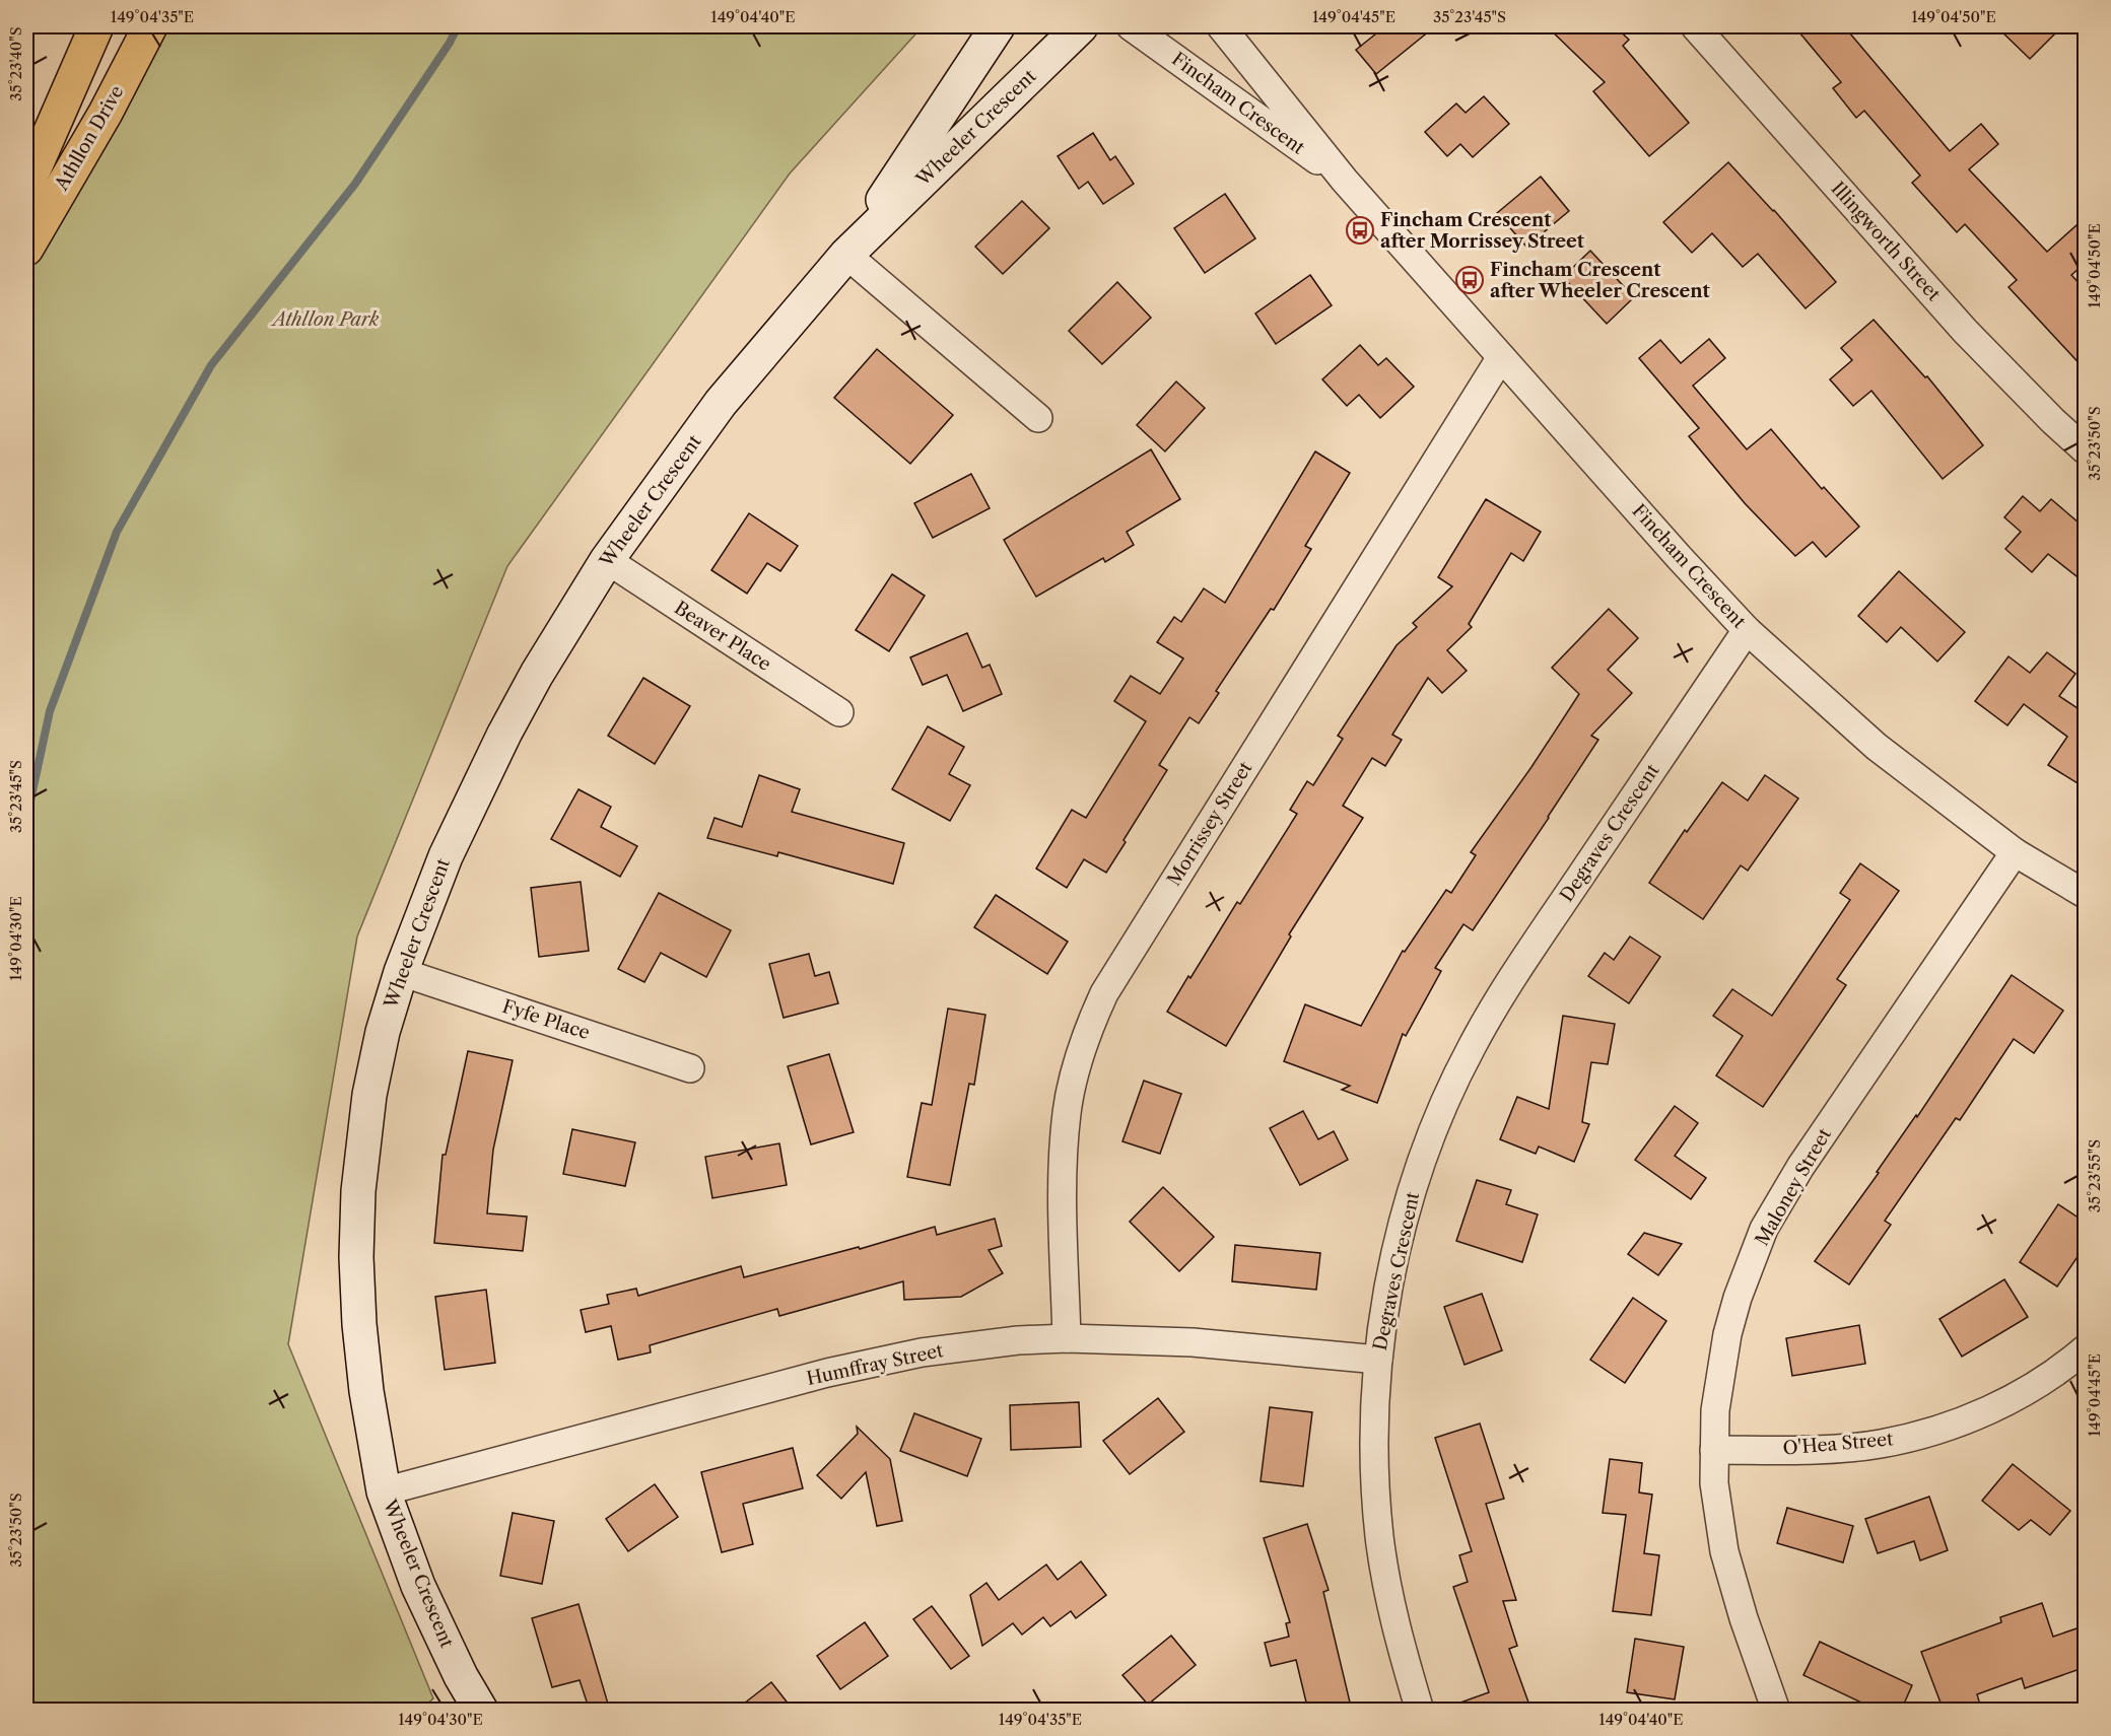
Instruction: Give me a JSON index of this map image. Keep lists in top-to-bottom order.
{
  "streets": {
    "main road": ["Athllon Drive"],
    "street": [
      "Fincham Crescent",
      "Wheeler Crescent",
      "Illingworth Street",
      "Beaver Place",
      "Morrissey Street",
      "Degraves Crescent",
      "Fyfe Place",
      "Maloney Street",
      "Humffray Street",
      "O'Hea Street"
    ]
  },
  "crossings": [
    ["Fincham Crescent", "Morrissey Street"],
    ["Fincham Crescent", "Degraves Crescent"],
    ["Fincham Crescent", "Maloney Street"],
    ["Wheeler Crescent", "Beaver Place"],
    ["Wheeler Crescent", "Fyfe Place"],
    ["Wheeler Crescent", "Humffray Street"],
    ["Morrissey Street", "Humffray Street"],
    ["Degraves Crescent", "Humffray Street"],
    ["Maloney Street", "O'Hea Street"]
  ],
  "parks": ["Athllon Park"],
  "places": {
    "bus stop": ["Fincham Crescent after Morrissey Street", "Fincham Crescent after Wheeler Crescent"]
  },
  "coordinates": [
    "149°04'35\"E",
    "149°04'40\"E",
    "149°04'45\"E",
    "35°23'45\"S",
    "149°04'50\"E",
    "35°23'40\"S",
    "35°23'50\"S",
    "149°04'30\"E",
    "35°23'55\"S"
  ]
}
